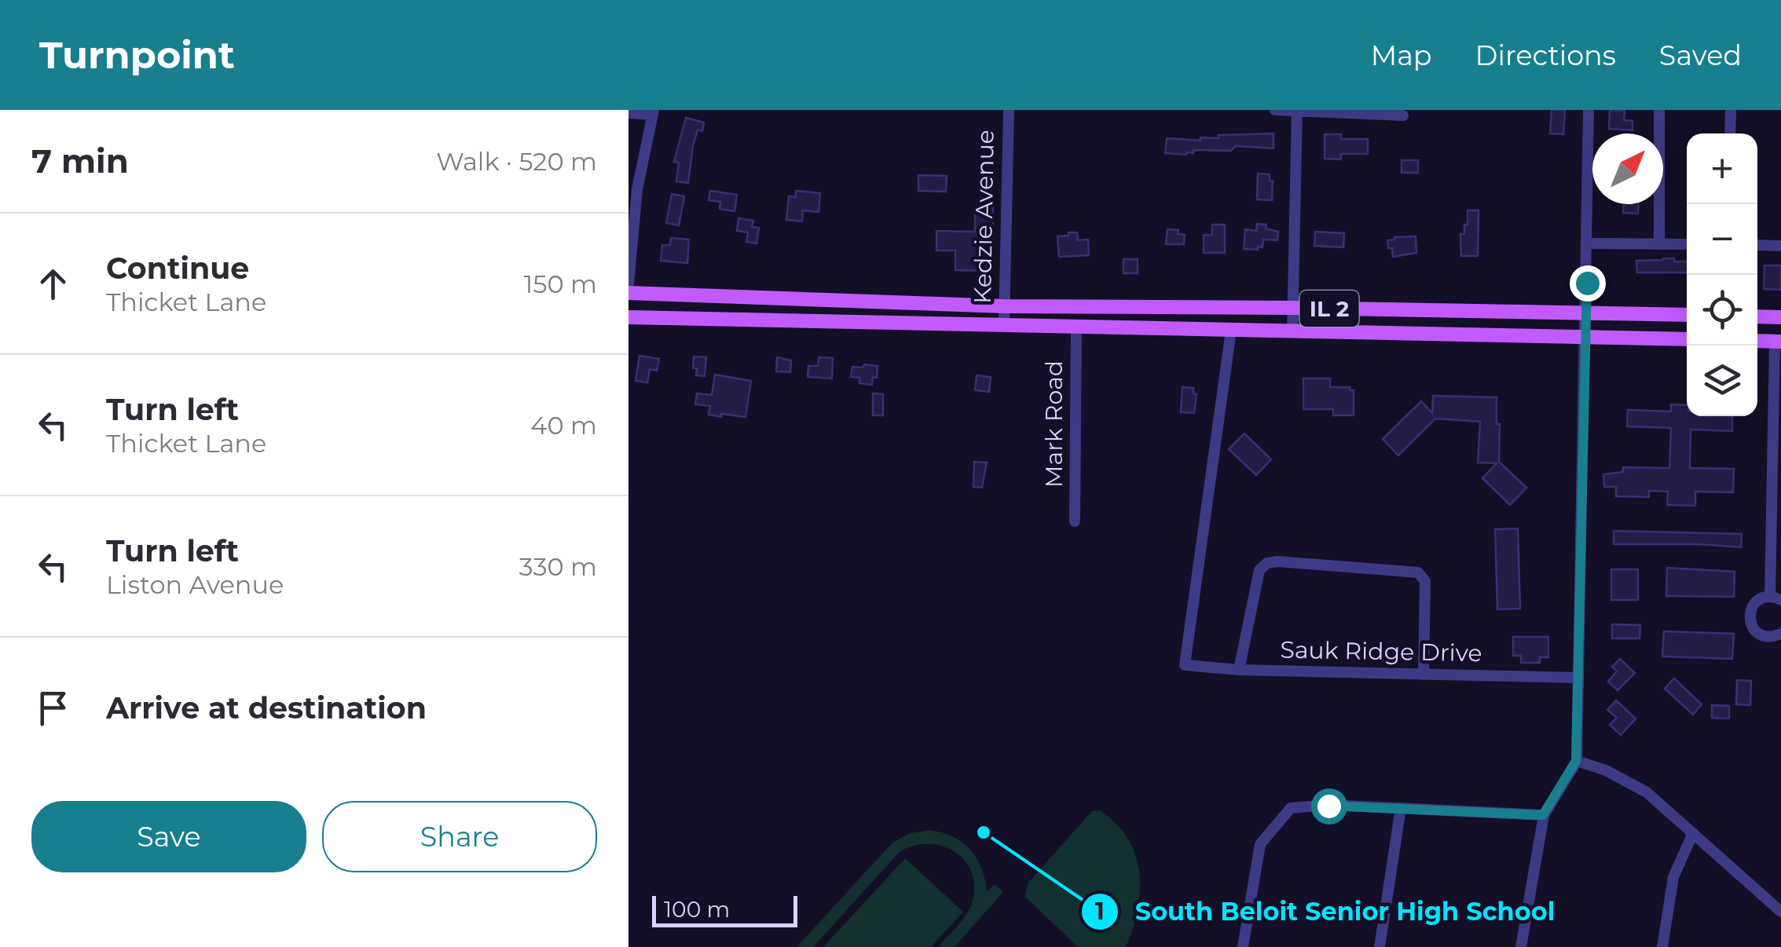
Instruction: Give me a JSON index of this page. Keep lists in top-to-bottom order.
{
  "streets": {
    "main road": ["IL 2"],
    "street": ["Kedzie Avenue", "Mark Road", "Sauk Ridge Drive"]
  },
  "crossings": [
    ["Kedzie Avenue", "IL 2"],
    ["IL 2", "Mark Road"],
    ["IL 2", "Sauk Ridge Drive"]
  ],
  "places": ["South Beloit Senior High School"],
  "scale_bar": "100 m",
  "north": "top right",
  "page": {
    "header": "Turnpoint",
    "nav": ["Map", "Directions", "Saved"],
    "heading": ["7 min", "Walk · 520 m"],
    "map_buttons": ["+", "−"],
    "list": [
      ["Continue", "Thicket Lane", "150 m"],
      ["Turn left", "Thicket Lane", "40 m"],
      ["Turn left", "Liston Avenue", "330 m"],
      "Arrive at destination"
    ],
    "buttons": ["Save", "Share"],
    "scale": "100 m"
  }
}
